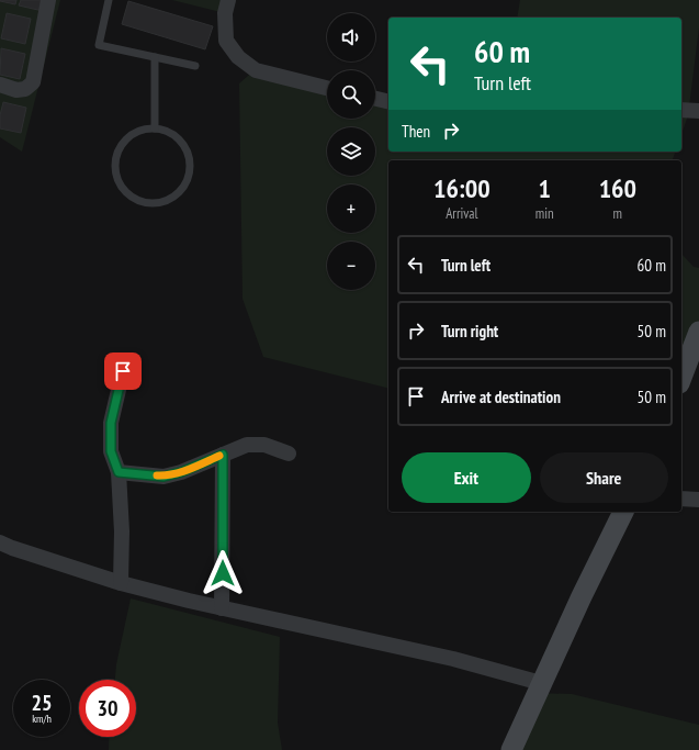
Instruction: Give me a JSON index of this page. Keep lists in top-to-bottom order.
{
  "page": {
    "map_buttons": ["+", "−"],
    "turn": ["60 m", "Turn left"],
    "then": "Then",
    "eta": [
      "16:00",
      "Arrival",
      "1",
      "min",
      "160",
      "m"
    ],
    "list": [
      {
        "name": "Turn left",
        "value": "60 m"
      },
      {
        "name": "Turn right",
        "value": "50 m"
      },
      {
        "name": "Arrive at destination",
        "value": "50 m"
      }
    ],
    "buttons": ["Exit", "Share"],
    "speed": "25 km/h",
    "limit": "30"
  }
}
